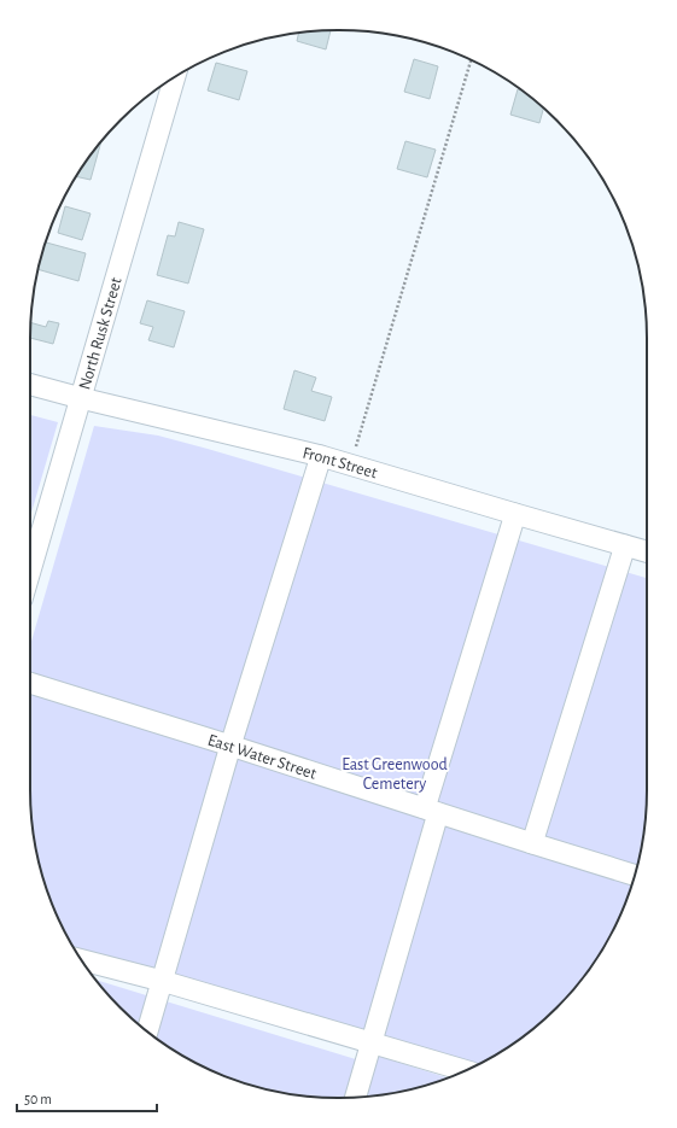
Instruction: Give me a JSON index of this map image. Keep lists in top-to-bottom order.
{
  "streets": {
    "street": ["North Rusk Street", "Front Street", "East Water Street"]
  },
  "crossings": [
    ["North Rusk Street", "Front Street"]
  ],
  "parks": ["East Greenwood Cemetery"],
  "scale_bar": "50 m"
}
